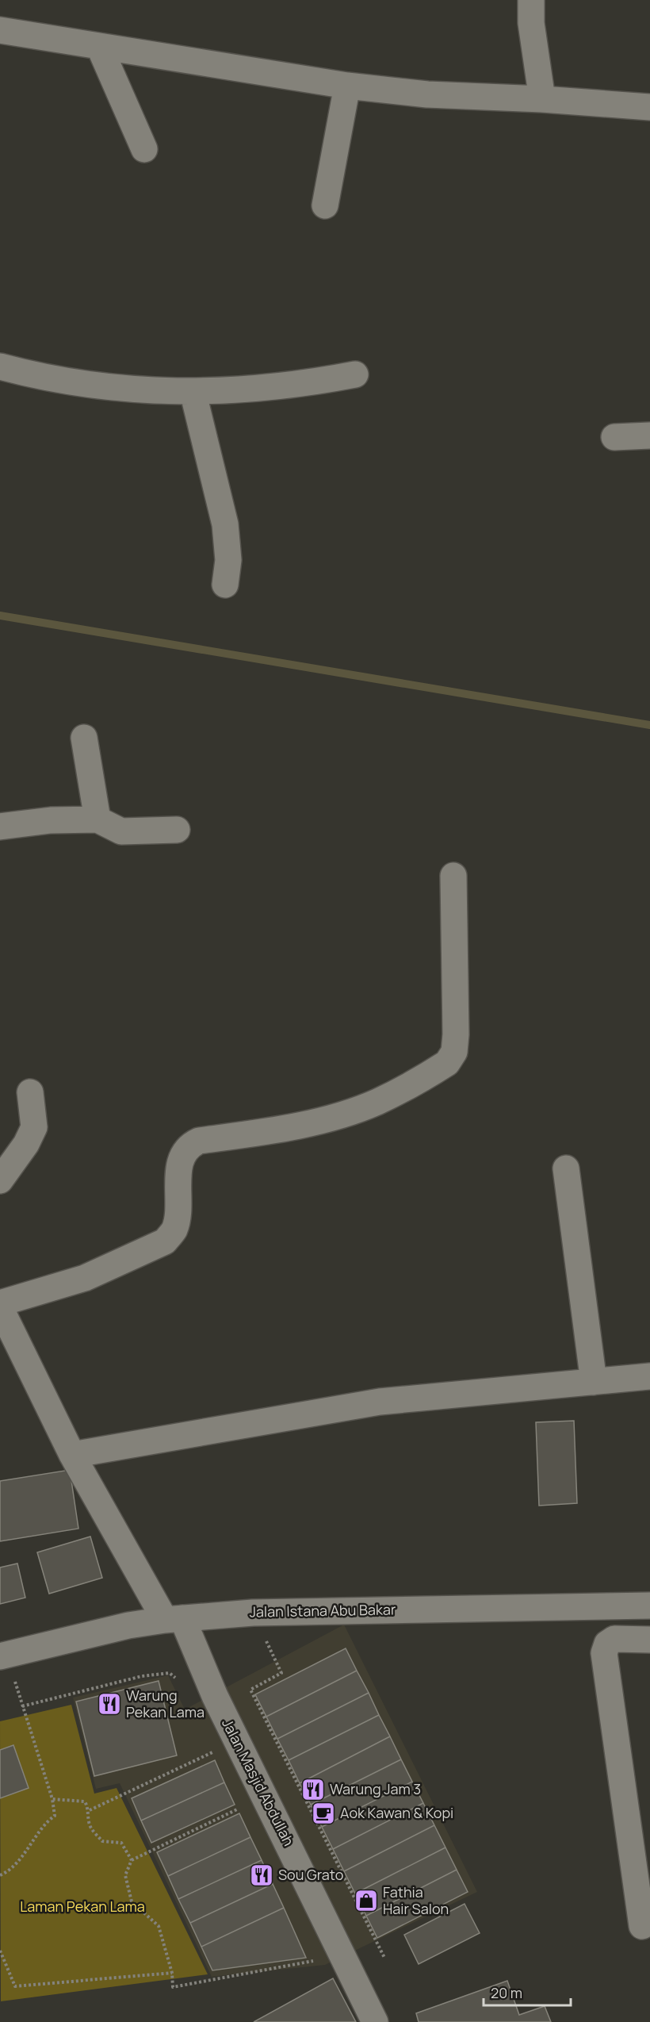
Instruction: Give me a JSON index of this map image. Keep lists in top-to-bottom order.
{
  "streets": {
    "street": ["Jalan Istana Abu Bakar", "Jalan Masjid Abdullah"]
  },
  "crossings": [
    ["Jalan Istana Abu Bakar", "Jalan Masjid Abdullah"]
  ],
  "parks": ["Laman Pekan Lama"],
  "places": {
    "restaurant": ["Warung Pekan Lama", "Warung Jam 3", "Sou Grato"],
    "cafe": ["Aok Kawan & Kopi"],
    "shop": ["Fathia Hair Salon"]
  },
  "scale_bar": "20 m"
}
